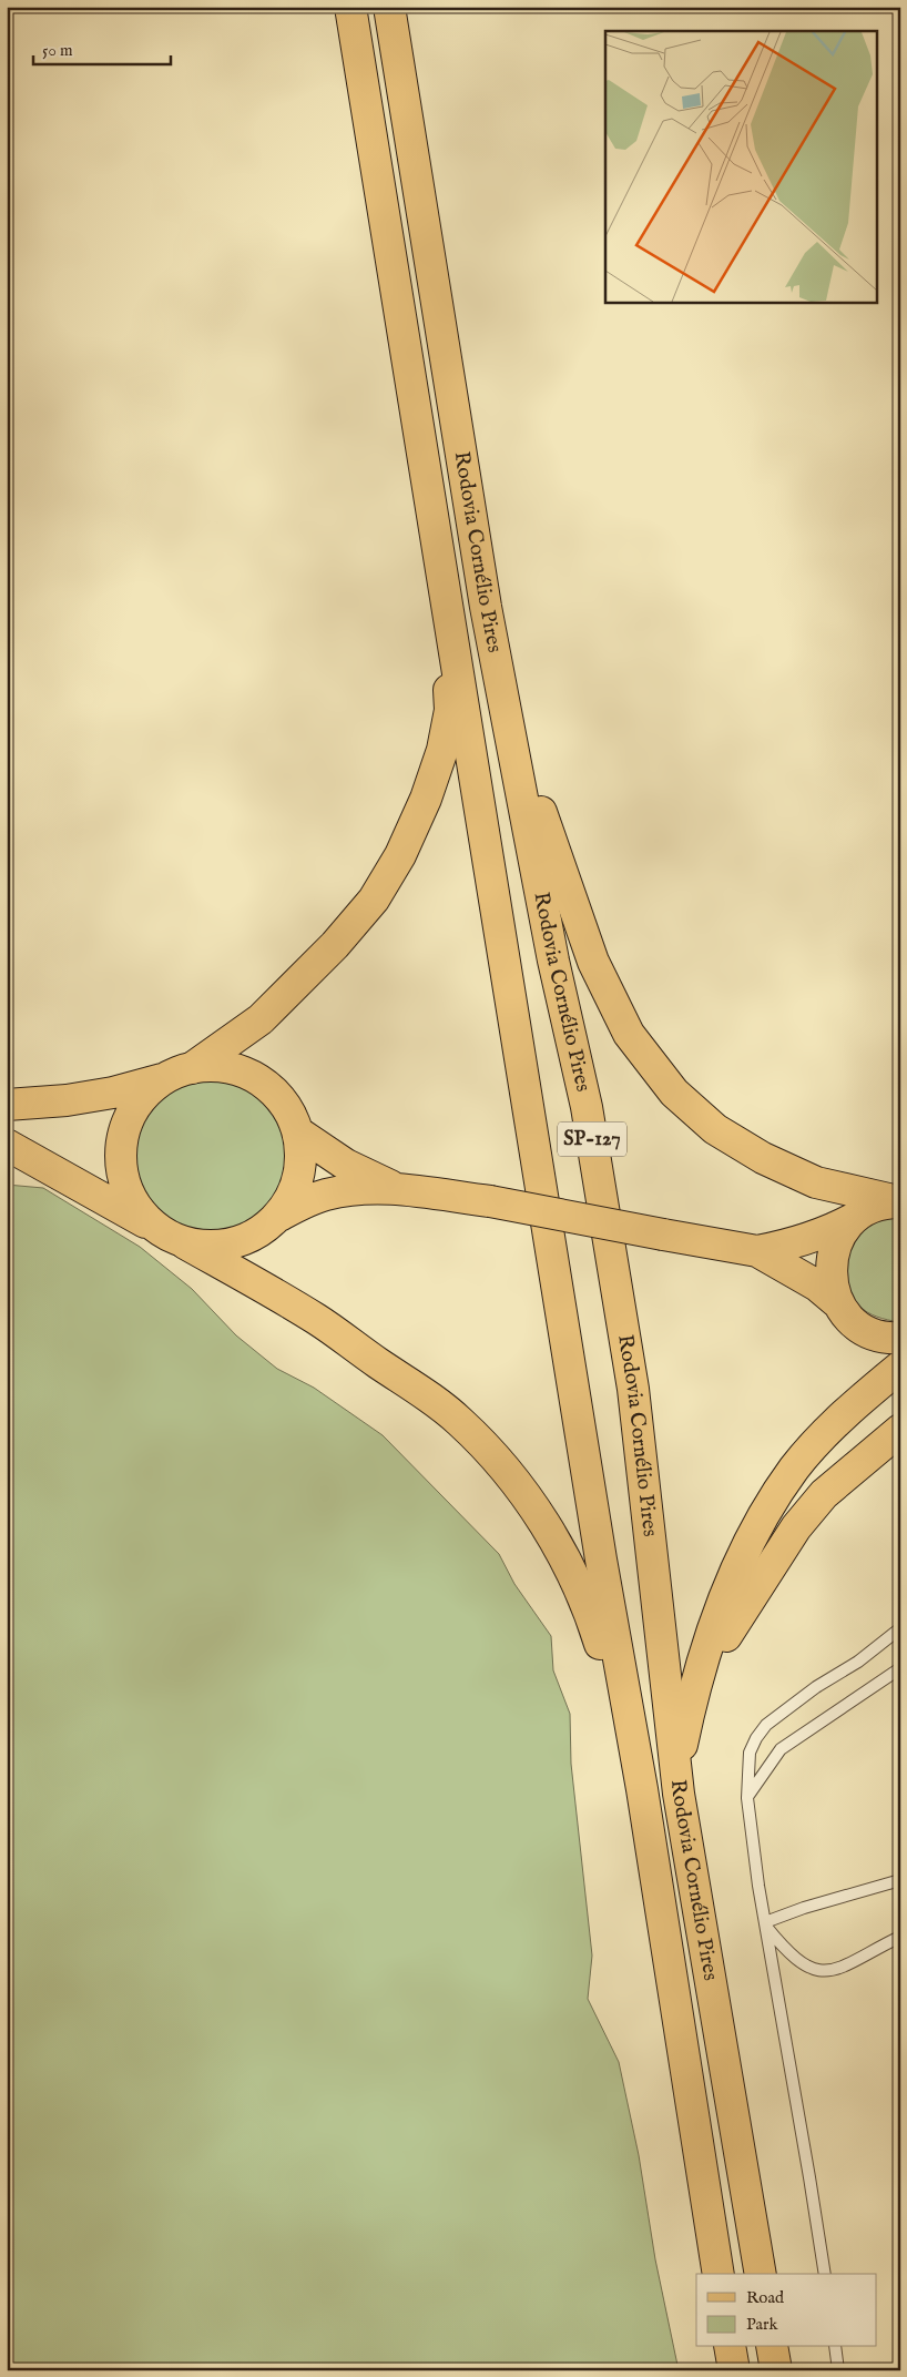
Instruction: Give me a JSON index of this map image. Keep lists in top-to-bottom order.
{
  "streets": {
    "main road": ["Rodovia Cornélio Pires", "SP-127"]
  },
  "legend": ["Road", "Park"],
  "scale_bar": "50 m"
}
